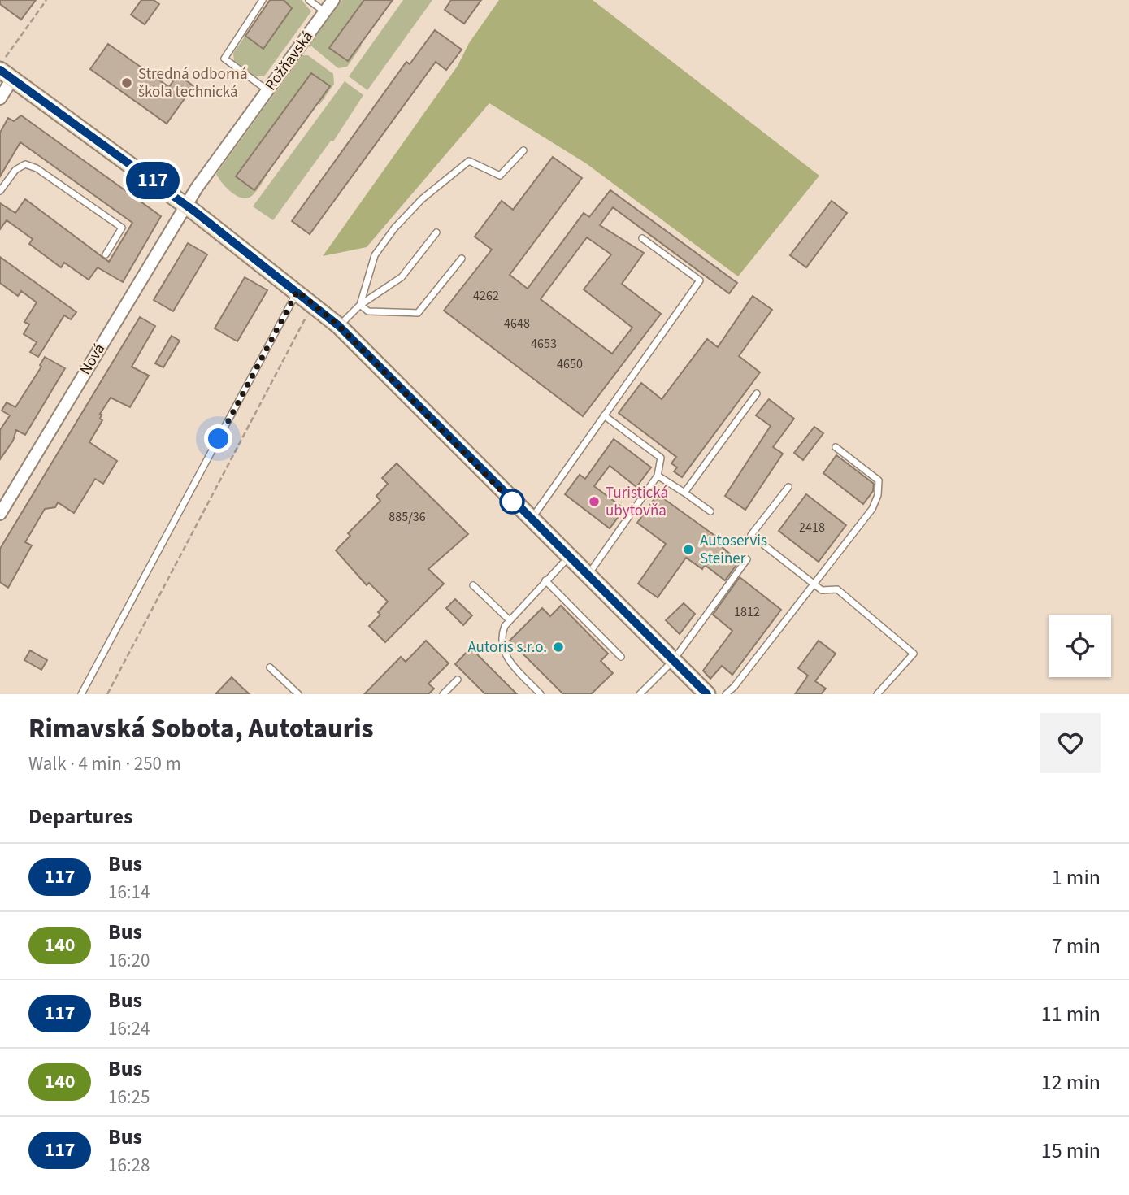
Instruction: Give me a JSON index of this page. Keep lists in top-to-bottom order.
{
  "streets": {
    "street": ["Rožňavská", "Nová"]
  },
  "crossings": [
    ["Rožňavská", "Nová"]
  ],
  "places": [
    "Stredná odborná škola technická",
    "Turistická ubytovňa",
    "Autoservis Steiner",
    "Autoris s.r.o."
  ],
  "lines": ["bus line 117"],
  "house_numbers": [
    "4262",
    "4648",
    "4653",
    "4650",
    "885/36",
    "2418",
    "1812"
  ],
  "page": {
    "on_map": "117",
    "heading": [
      ["Rimavská Sobota, Autotauris", "Walk · 4 min · 250 m"],
      "Departures"
    ],
    "list": [
      {
        "mark": "117",
        "name": "Bus",
        "note": "16:14",
        "value": "1 min"
      },
      {
        "mark": "140",
        "name": "Bus",
        "note": "16:20",
        "value": "7 min"
      },
      {
        "mark": "117",
        "name": "Bus",
        "note": "16:24",
        "value": "11 min"
      },
      {
        "mark": "140",
        "name": "Bus",
        "note": "16:25",
        "value": "12 min"
      },
      {
        "mark": "117",
        "name": "Bus",
        "note": "16:28",
        "value": "15 min"
      }
    ]
  }
}
